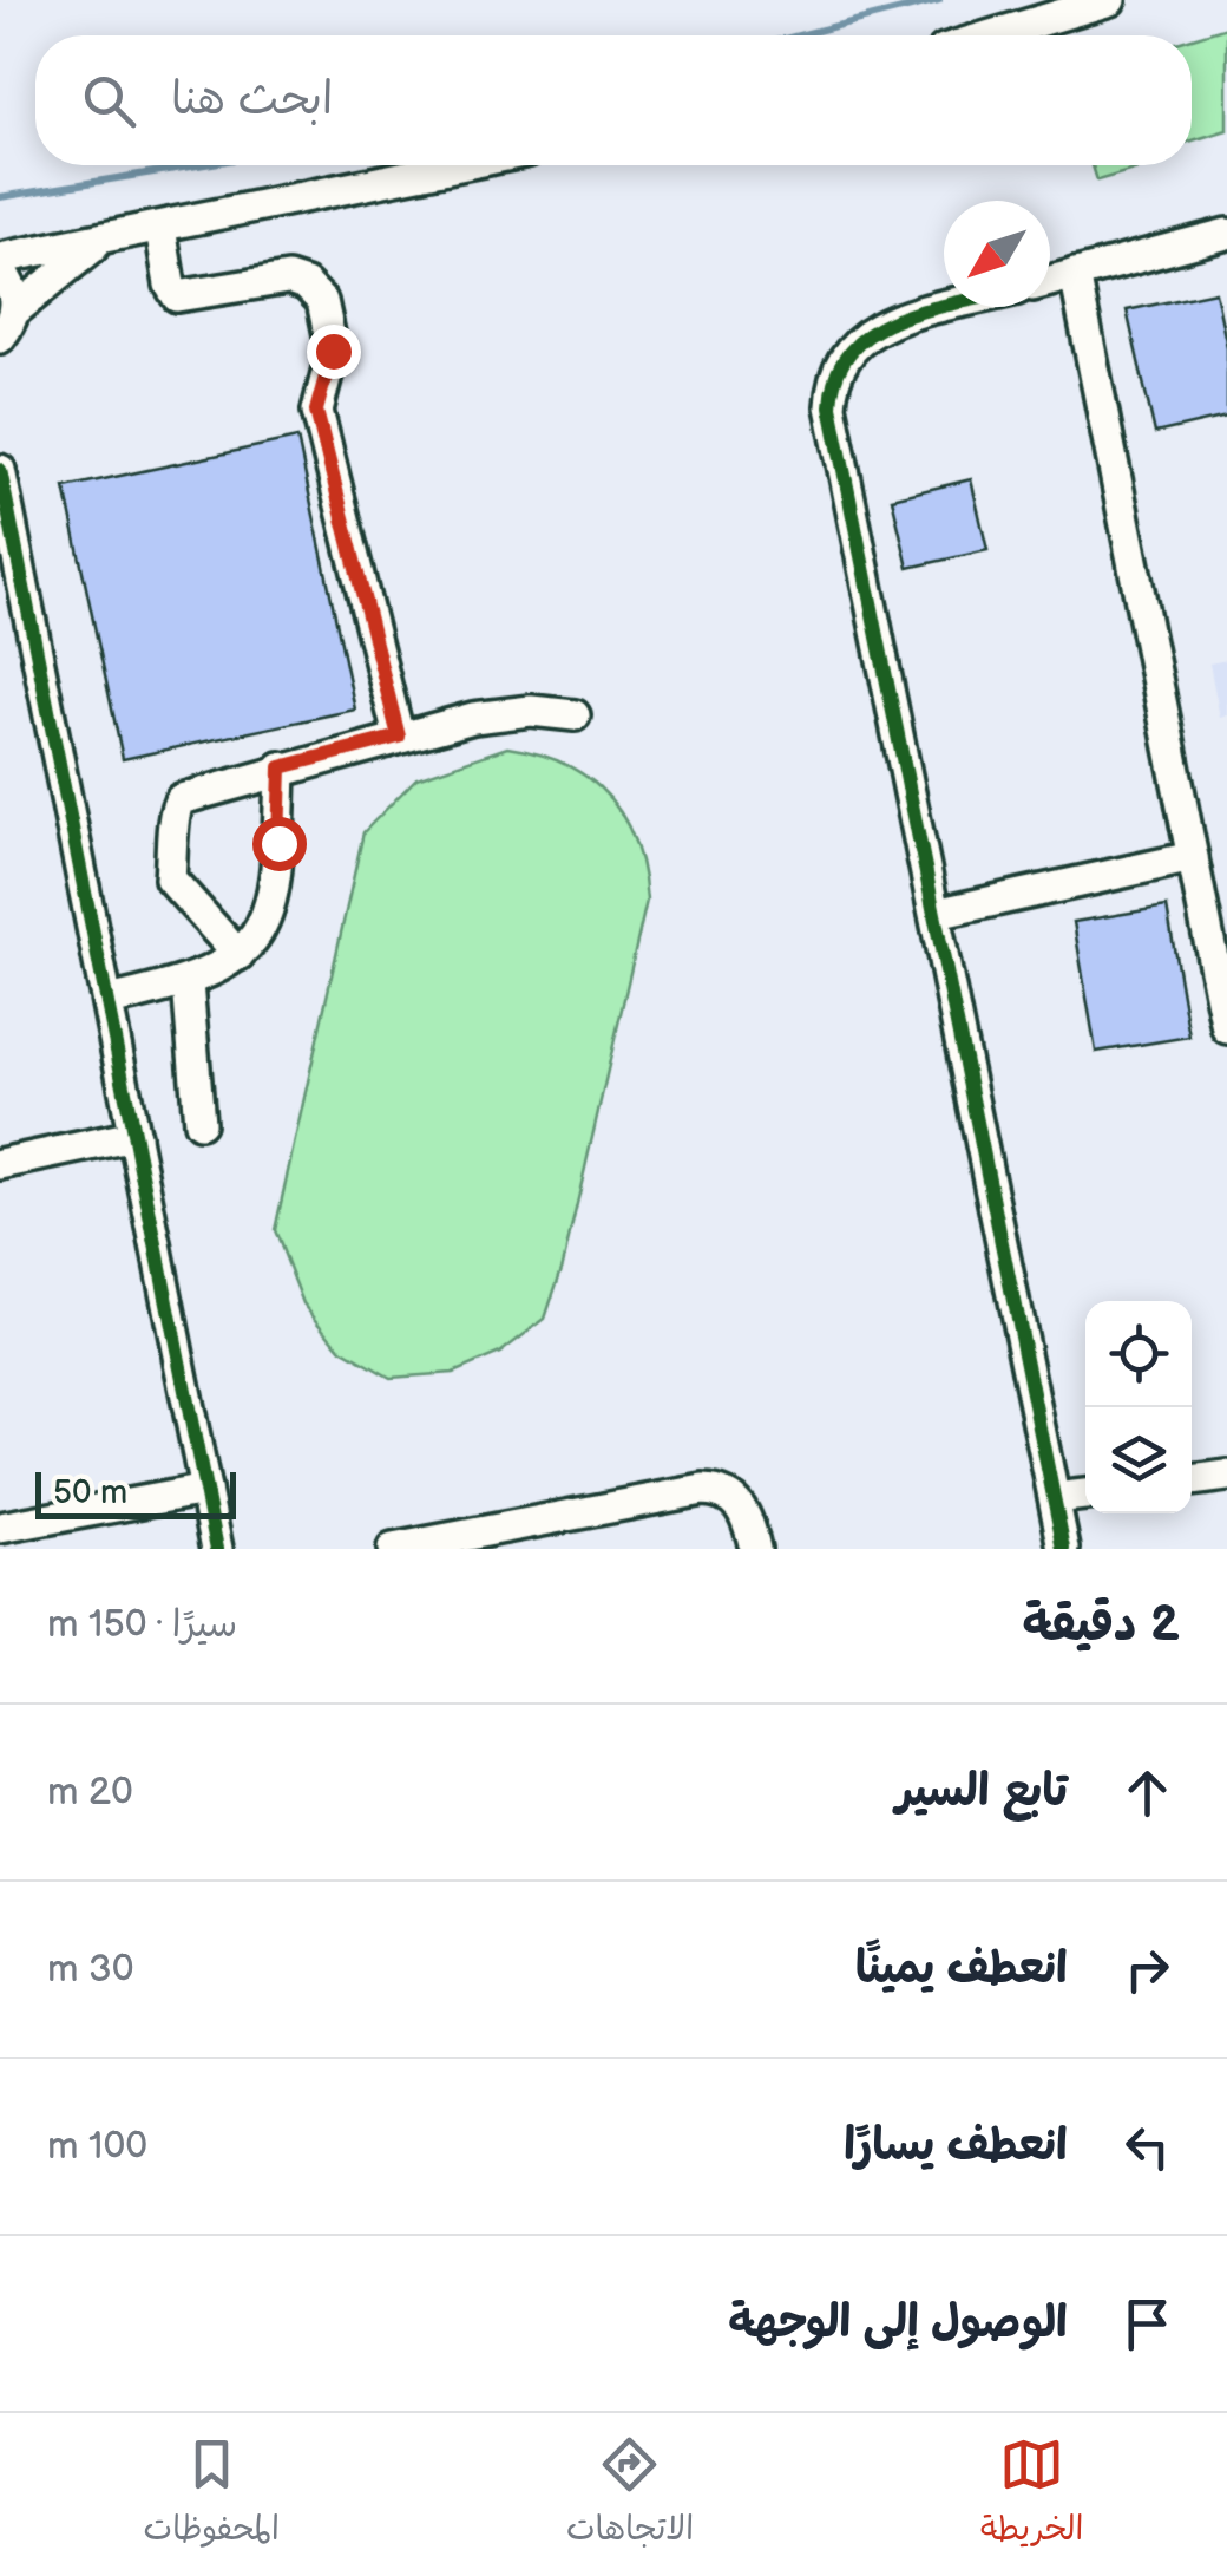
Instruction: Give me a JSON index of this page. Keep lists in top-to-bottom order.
{
  "scale_bar": "50 m",
  "north": "bottom left",
  "page": {
    "search": "ابحث هنا",
    "scale": "50 m",
    "heading": ["2 دقيقة", "سيرًا · 150 m"],
    "list": [
      ["تابع السير", "20 m"],
      ["انعطف يمينًا", "30 m"],
      ["انعطف يسارًا", "100 m"],
      "الوصول إلى الوجهة"
    ],
    "nav": ["الخريطة", "الاتجاهات", "المحفوظات"]
  }
}
